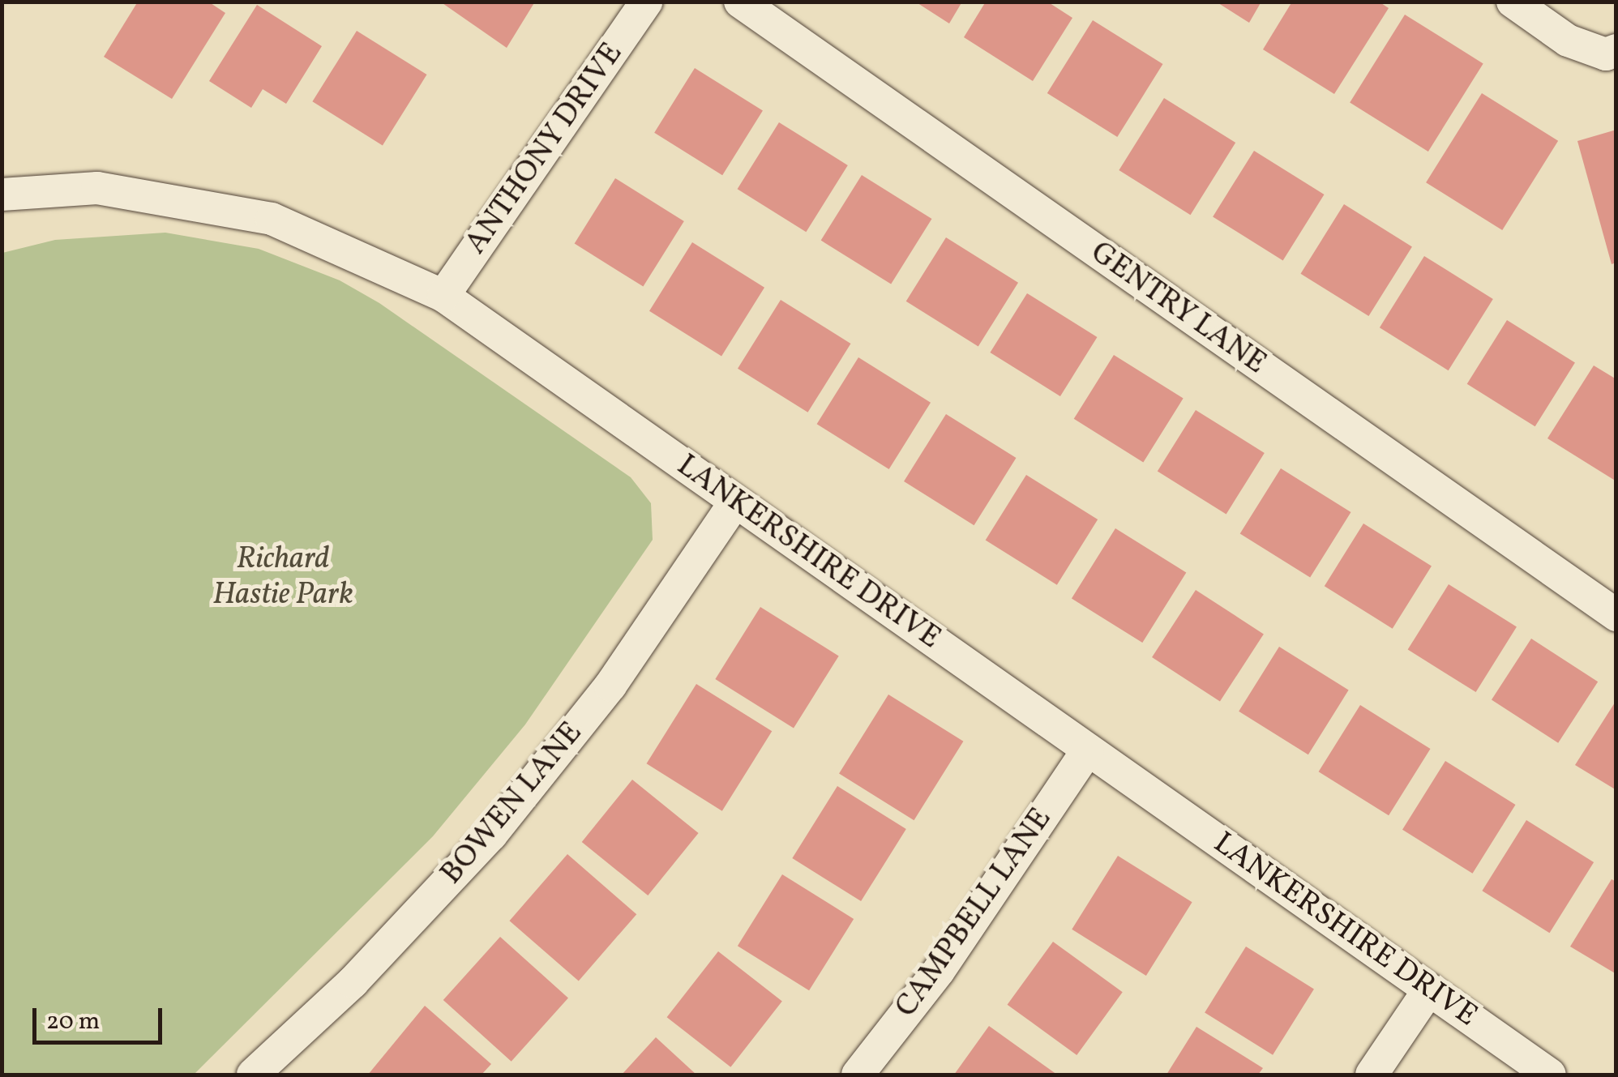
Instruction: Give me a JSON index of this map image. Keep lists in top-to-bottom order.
{
  "streets": {
    "street": [
      "ANTHONY DRIVE",
      "GENTRY LANE",
      "LANKERSHIRE DRIVE",
      "BOWEN LANE",
      "CAMPBELL LANE"
    ]
  },
  "crossings": [
    ["ANTHONY DRIVE", "LANKERSHIRE DRIVE"],
    ["LANKERSHIRE DRIVE", "BOWEN LANE"],
    ["LANKERSHIRE DRIVE", "CAMPBELL LANE"]
  ],
  "parks": ["Richard Hastie Park"],
  "scale_bar": "20 m"
}
